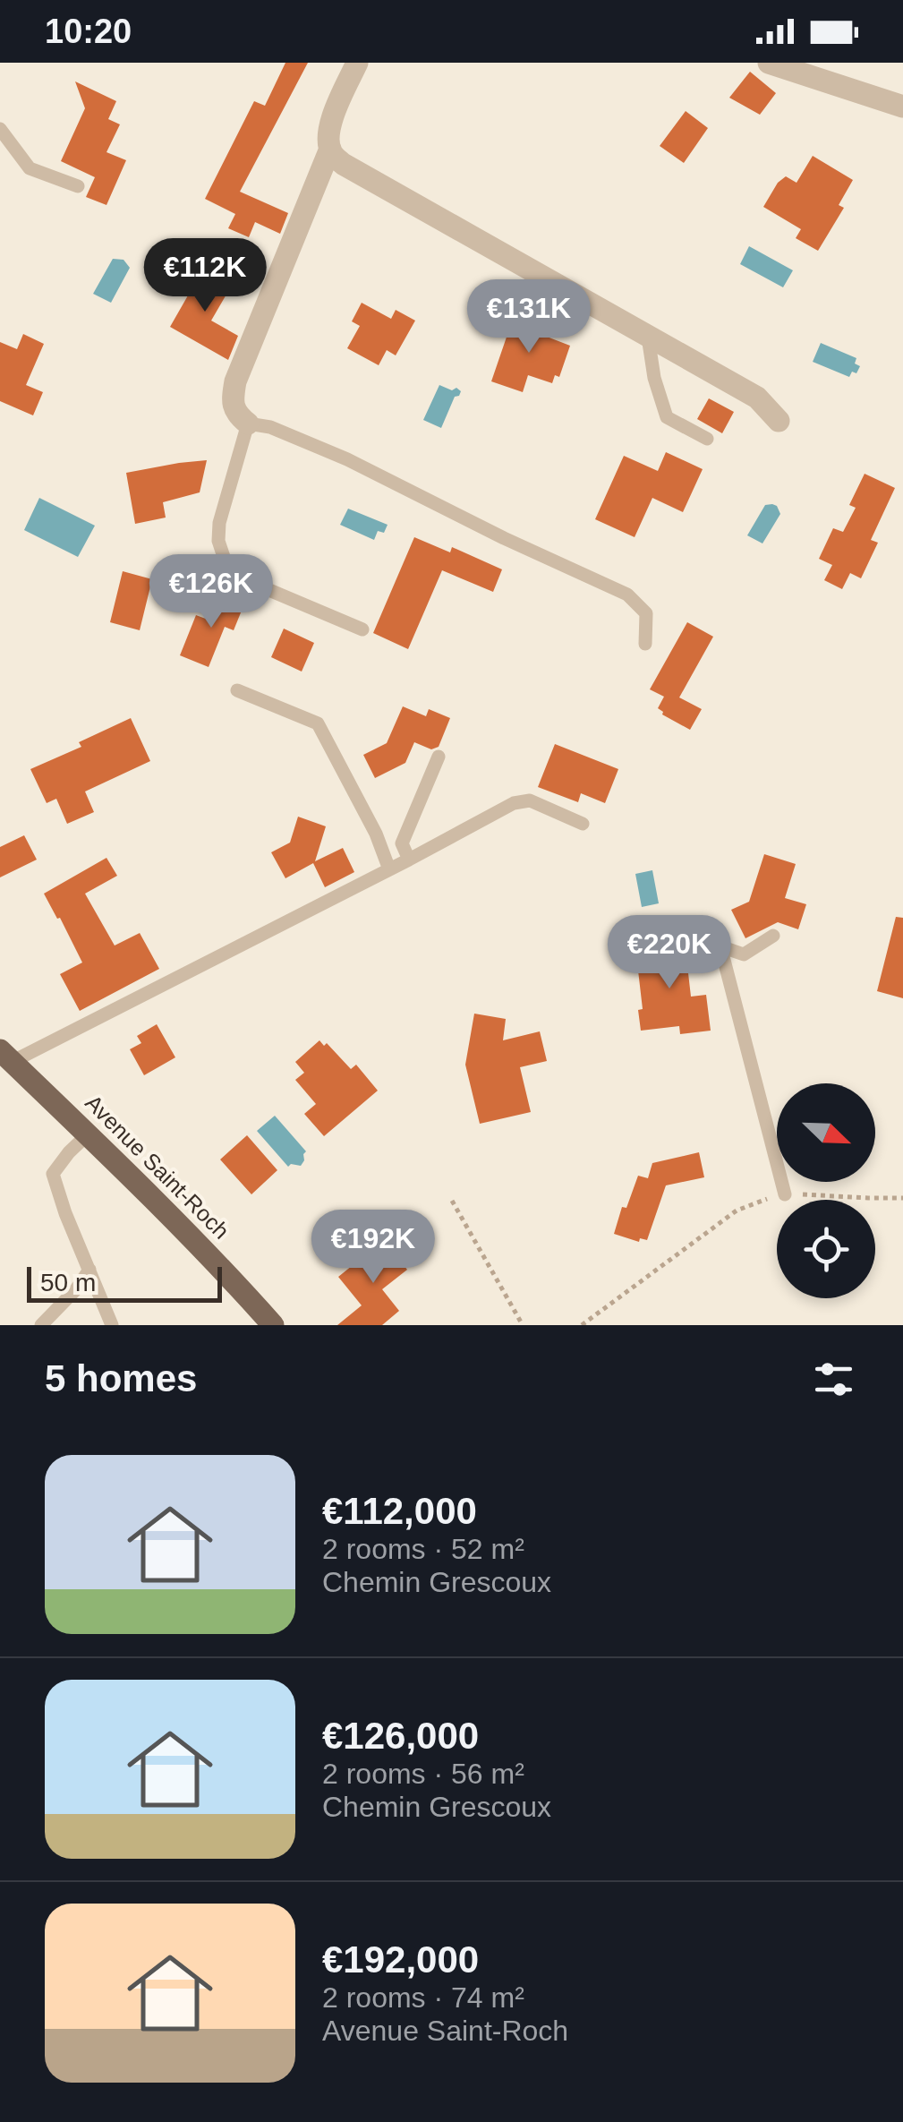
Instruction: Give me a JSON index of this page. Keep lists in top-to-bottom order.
{
  "streets": {
    "main road": ["Avenue Saint-Roch"]
  },
  "scale_bar": "50 m",
  "north": "bottom right",
  "page": {
    "status": "10:20",
    "price": [
      "€112K",
      "€131K",
      "€126K",
      "€220K",
      "€192K"
    ],
    "scale": "50 m",
    "heading": "5 homes",
    "list": [
      {
        "name": "€112,000",
        "note": "2 rooms · 52 m² · Chemin Grescoux"
      },
      {
        "name": "€126,000",
        "note": "2 rooms · 56 m² · Chemin Grescoux"
      },
      {
        "name": "€192,000",
        "note": "2 rooms · 74 m² · Avenue Saint-Roch"
      }
    ]
  }
}
